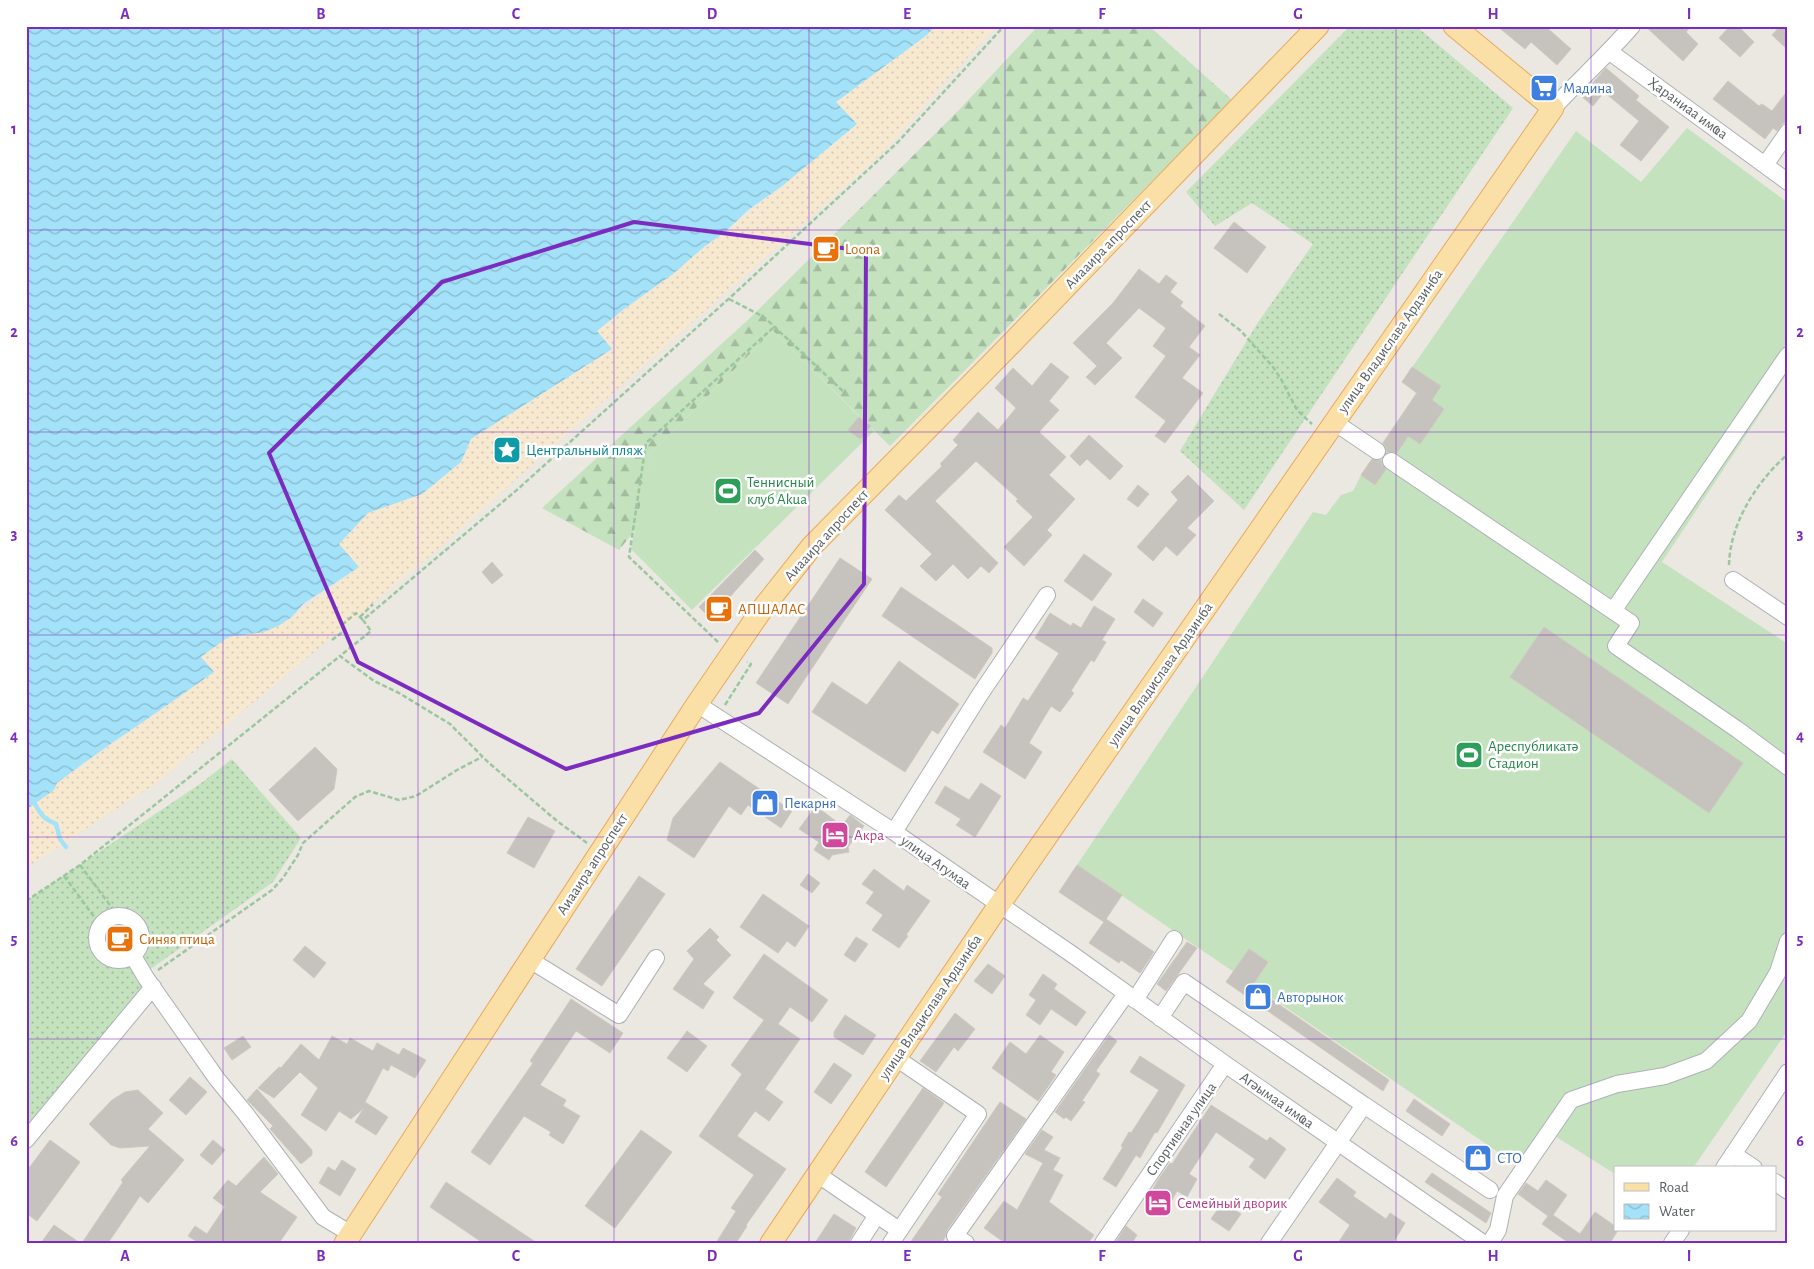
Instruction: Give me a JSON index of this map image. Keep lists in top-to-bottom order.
{
  "streets": {
    "main road": ["Аиааира апроспект", "улица Владислава Ардзинба"],
    "street": [
      "Ҳараниаа имҩа",
      "улица Агумаа",
      "Агәымаа имҩа",
      "Спортивная улица"
    ]
  },
  "crossings": [
    ["Аиааира апроспект", "улица Агумаа"],
    ["улица Владислава Ардзинба", "улица Агумаа"],
    ["улица Агумаа", "Агәымаа имҩа"],
    ["Агәымаа имҩа", "Спортивная улица"]
  ],
  "places": {
    "supermarket": ["Мадина"],
    "cafe": ["Loona", "АПШАЛАС", "Синяя птица"],
    "place": ["Центральный пляж"],
    "sports": ["Теннисный клуб Akua", "Ареспубликатә Стадион"],
    "shop": ["Пекарня", "Авторынок", "СТО"],
    "hotel": ["Акра", "Семейный дворик"]
  },
  "legend": ["Road", "Water"],
  "grid": {
    "columns": [
      "A",
      "B",
      "C",
      "D",
      "E",
      "F",
      "G",
      "H",
      "I"
    ],
    "rows": [
      "1",
      "2",
      "3",
      "4",
      "5",
      "6"
    ]
  }
}
